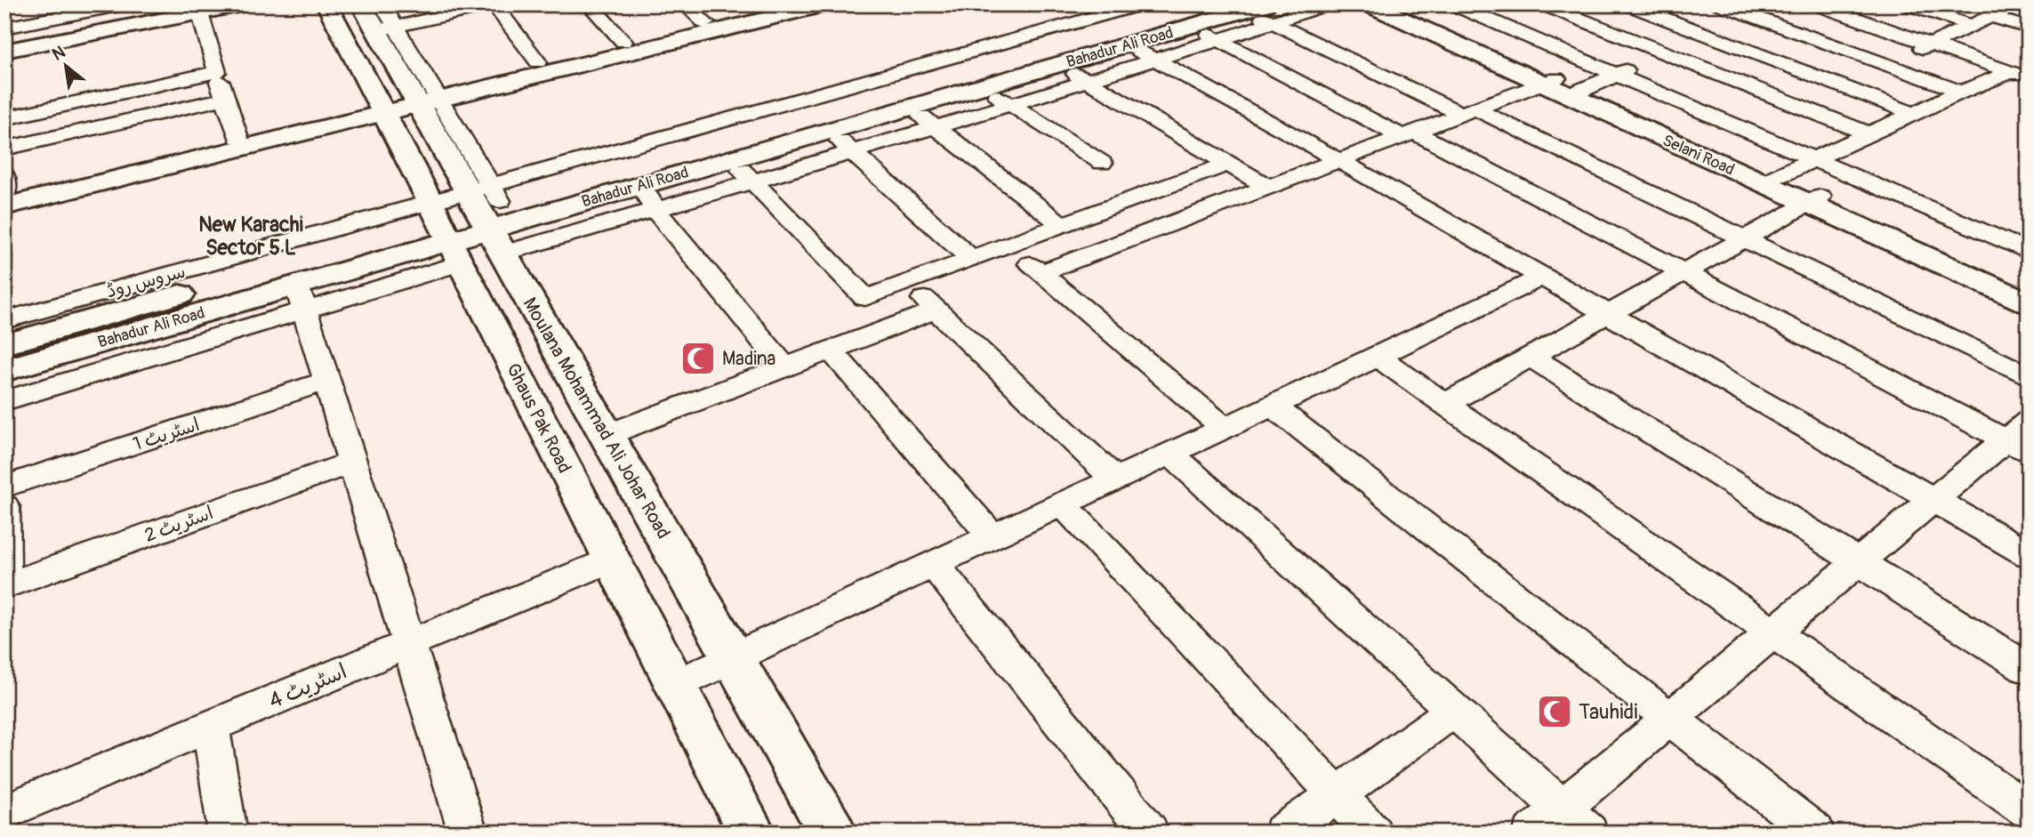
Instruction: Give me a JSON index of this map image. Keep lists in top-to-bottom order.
{
  "streets": {
    "main road": [
      "Bahadur Ali Road",
      "Selani Road",
      "Ghaus Pak Road",
      "Moulana Mohammad Ali Johar Road"
    ],
    "street": [
      "سروس روڈ",
      "اسٹریٹ 1",
      "اسٹریٹ 2",
      "اسٹریٹ 4"
    ]
  },
  "crossings": [
    ["Bahadur Ali Road", "سروس روڈ"],
    ["Bahadur Ali Road", "Ghaus Pak Road"],
    ["Bahadur Ali Road", "Moulana Mohammad Ali Johar Road"],
    ["سروس روڈ", "Ghaus Pak Road"],
    ["سروس روڈ", "Moulana Mohammad Ali Johar Road"],
    ["Ghaus Pak Road", "اسٹریٹ 4"]
  ],
  "districts": ["New Karachi Sector 5 L"],
  "places": {
    "mosque": ["Madina", "Tauhidi"]
  },
  "north": "top left"
}
